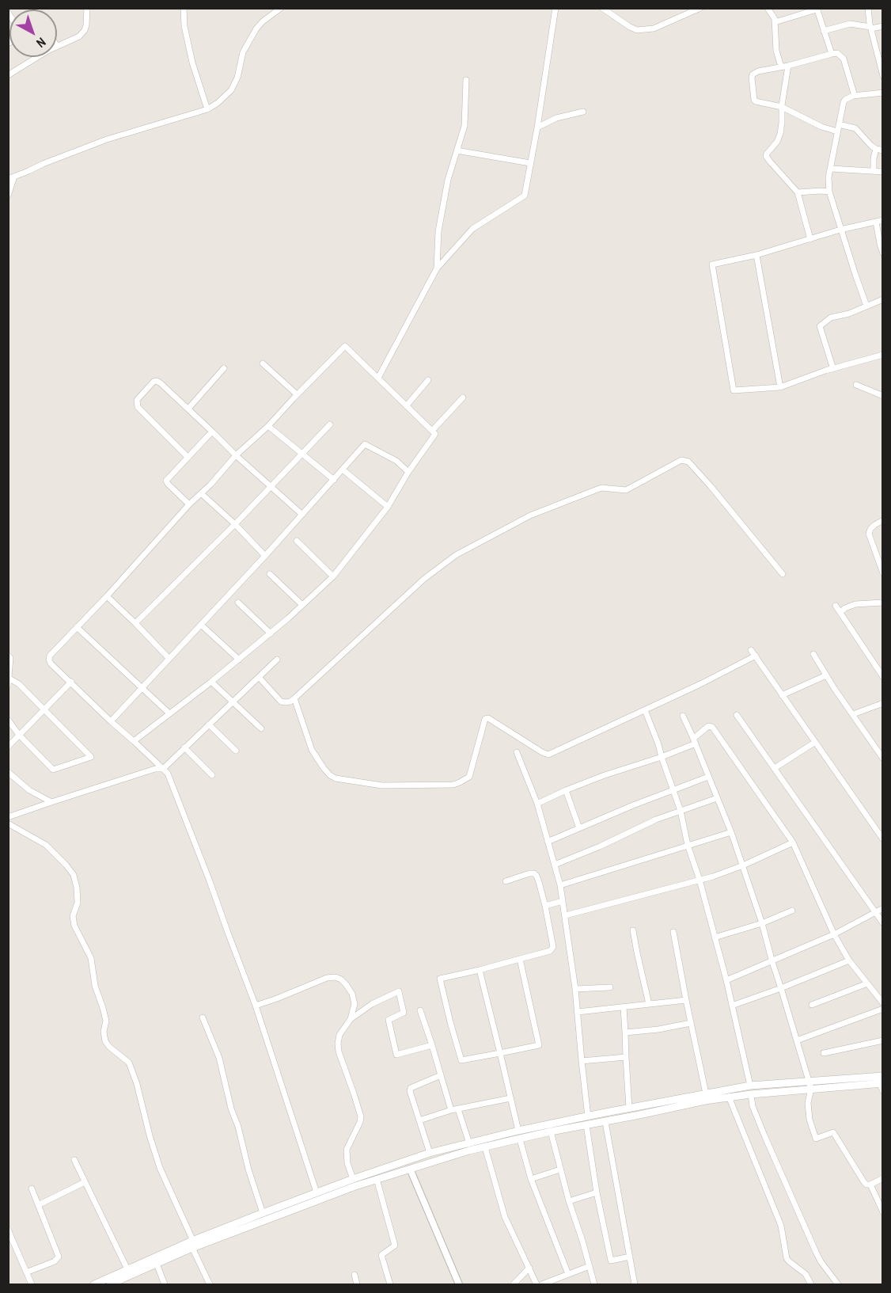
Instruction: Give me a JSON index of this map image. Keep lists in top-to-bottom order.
{
  "north": "bottom right"
}
